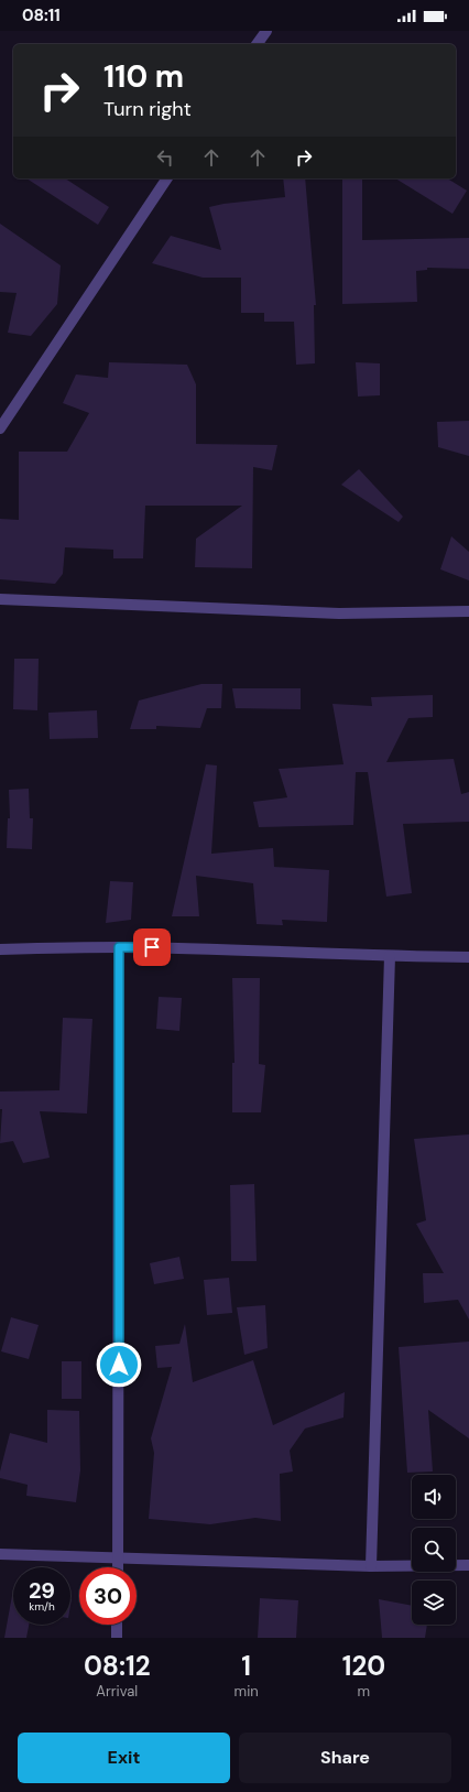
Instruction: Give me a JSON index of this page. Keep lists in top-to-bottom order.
{
  "page": {
    "status": "08:11",
    "turn": ["110 m", "Turn right"],
    "speed": "29 km/h",
    "limit": "30",
    "eta": [
      "08:12",
      "Arrival",
      "1",
      "min",
      "120",
      "m"
    ],
    "buttons": ["Exit", "Share"]
  }
}
